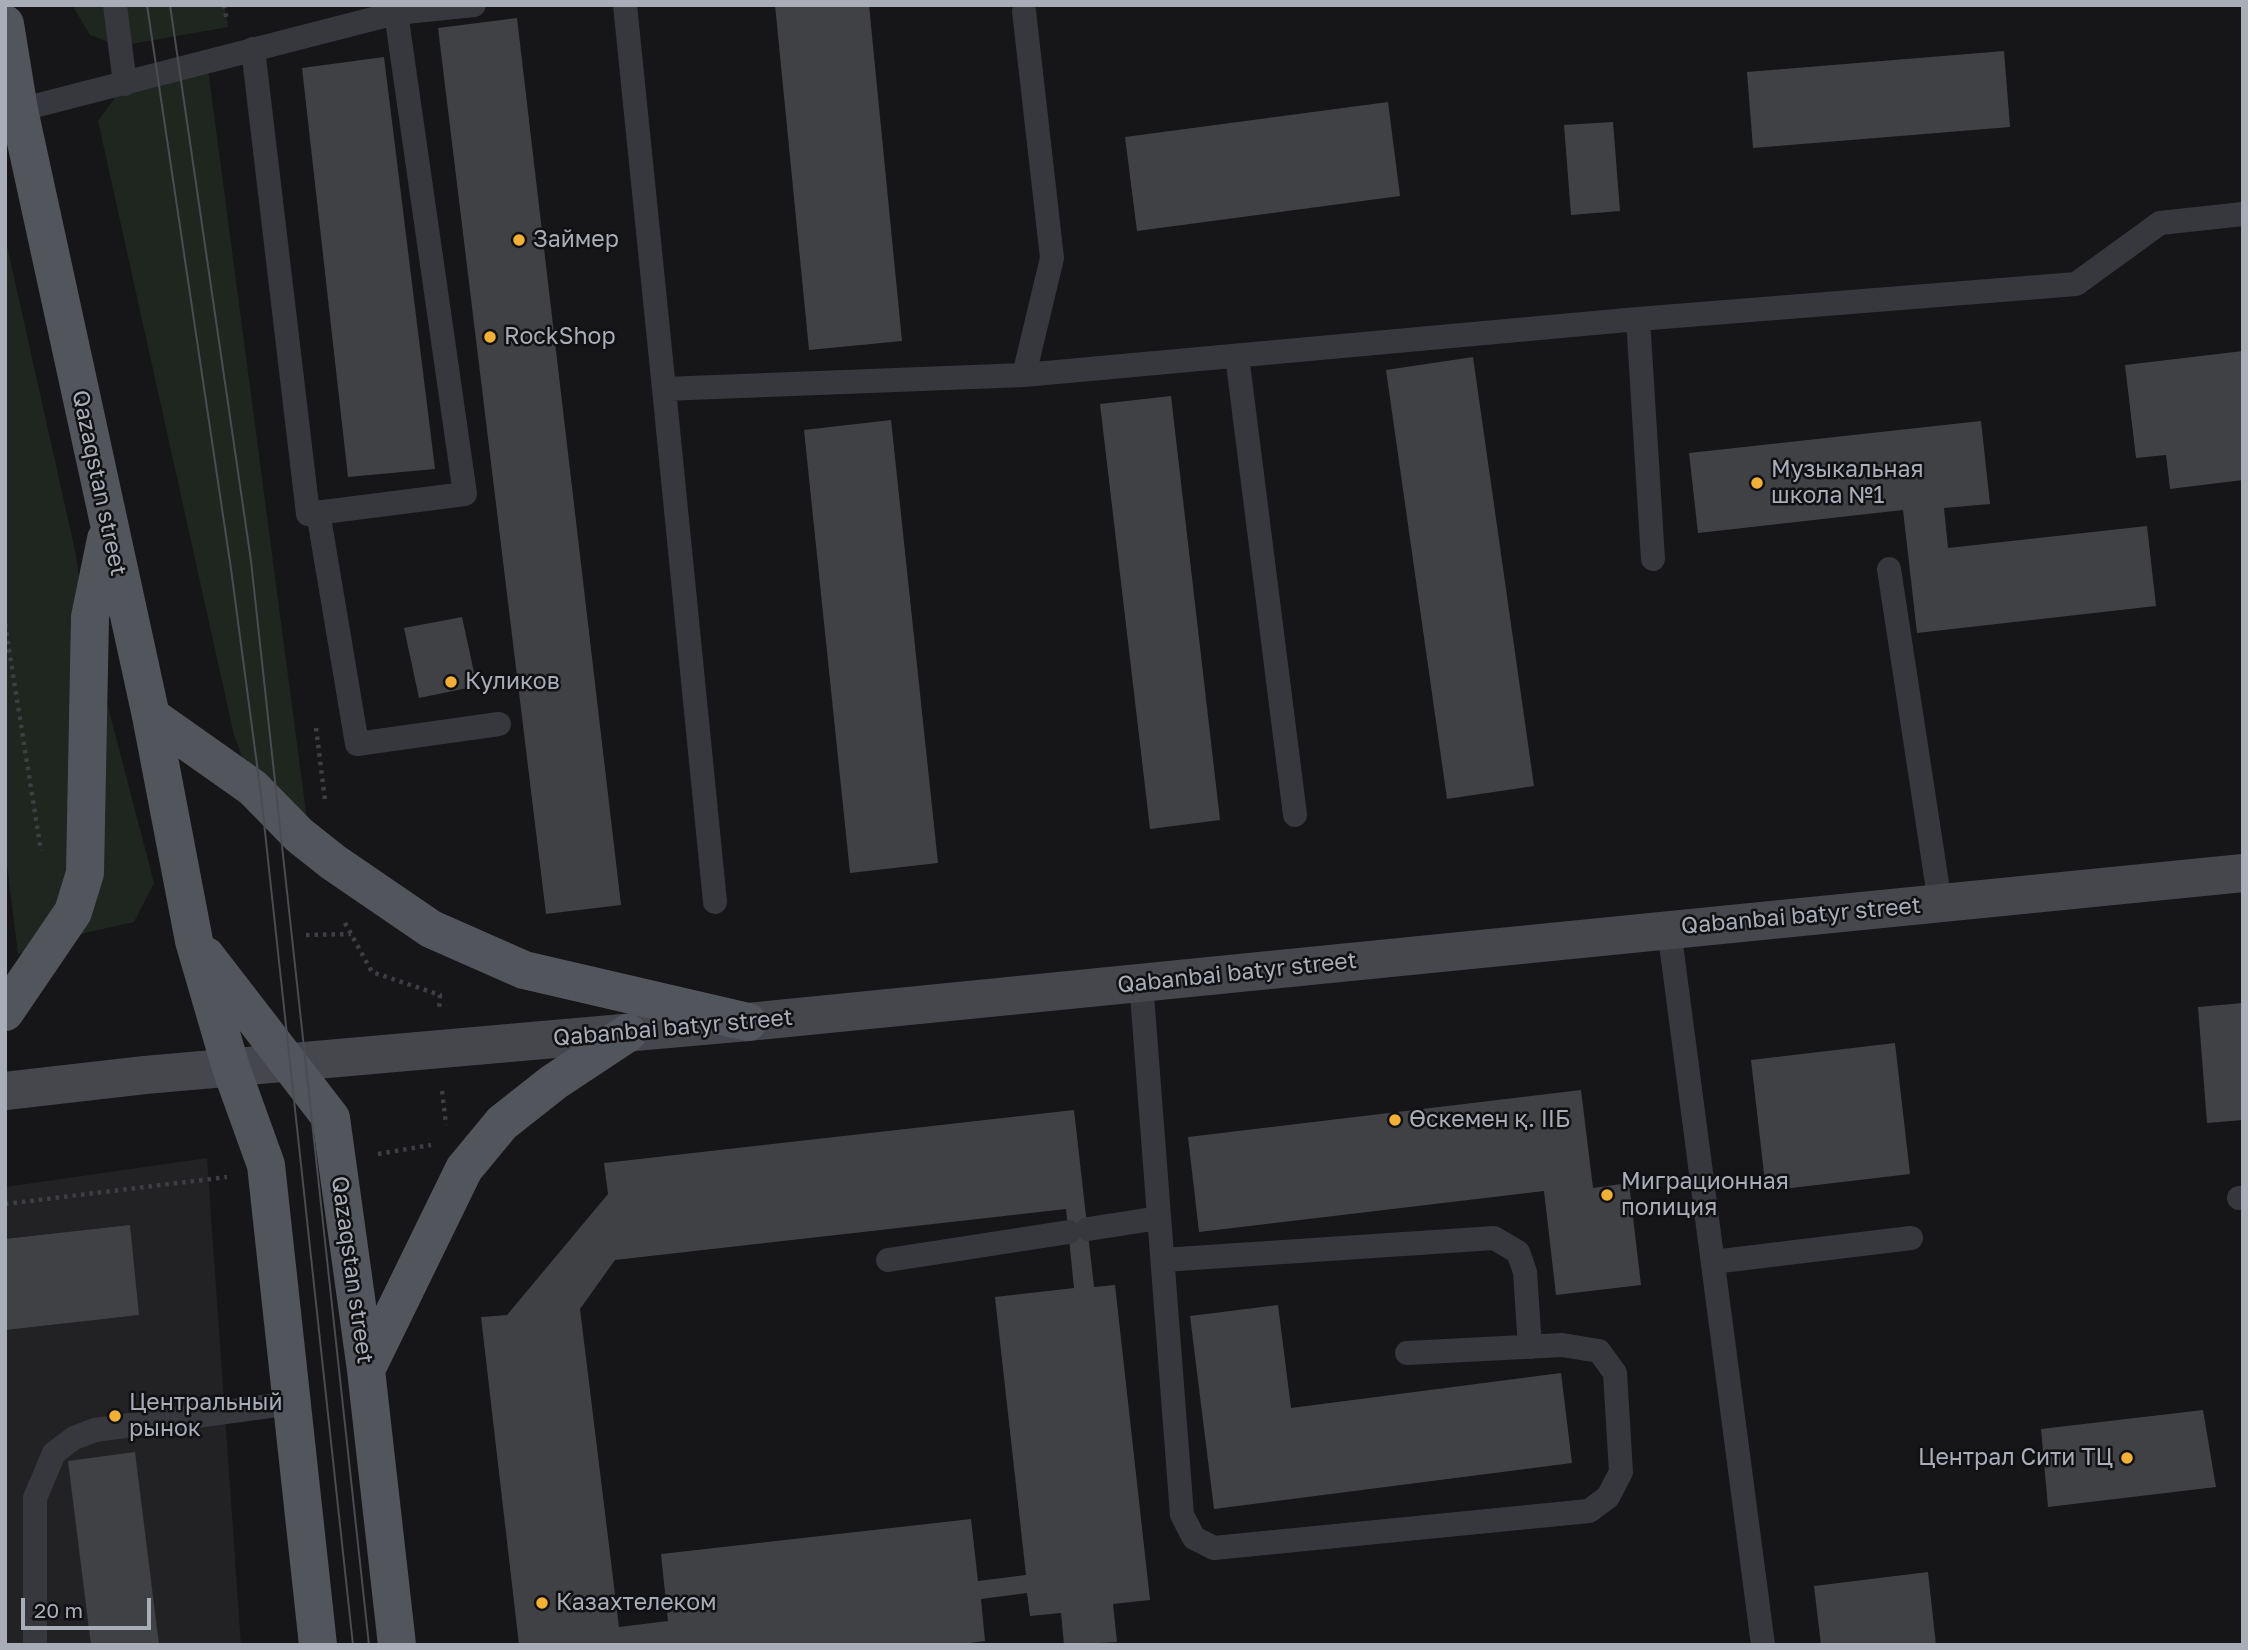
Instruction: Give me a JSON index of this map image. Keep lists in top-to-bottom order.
{
  "streets": {
    "main road": ["Qazaqstan street"],
    "street": ["Qabanbai batyr street"]
  },
  "crossings": [
    ["Qazaqstan street", "Qabanbai batyr street"]
  ],
  "places": [
    "Займер",
    "RockShop",
    "Музыкальная школа №1",
    "Куликов",
    "Өскемен қ. ІІБ",
    "Миграционная полиция",
    "Центральный рынок",
    "Централ Сити ТЦ",
    "Казахтелеком"
  ],
  "scale_bar": "20 m"
}
